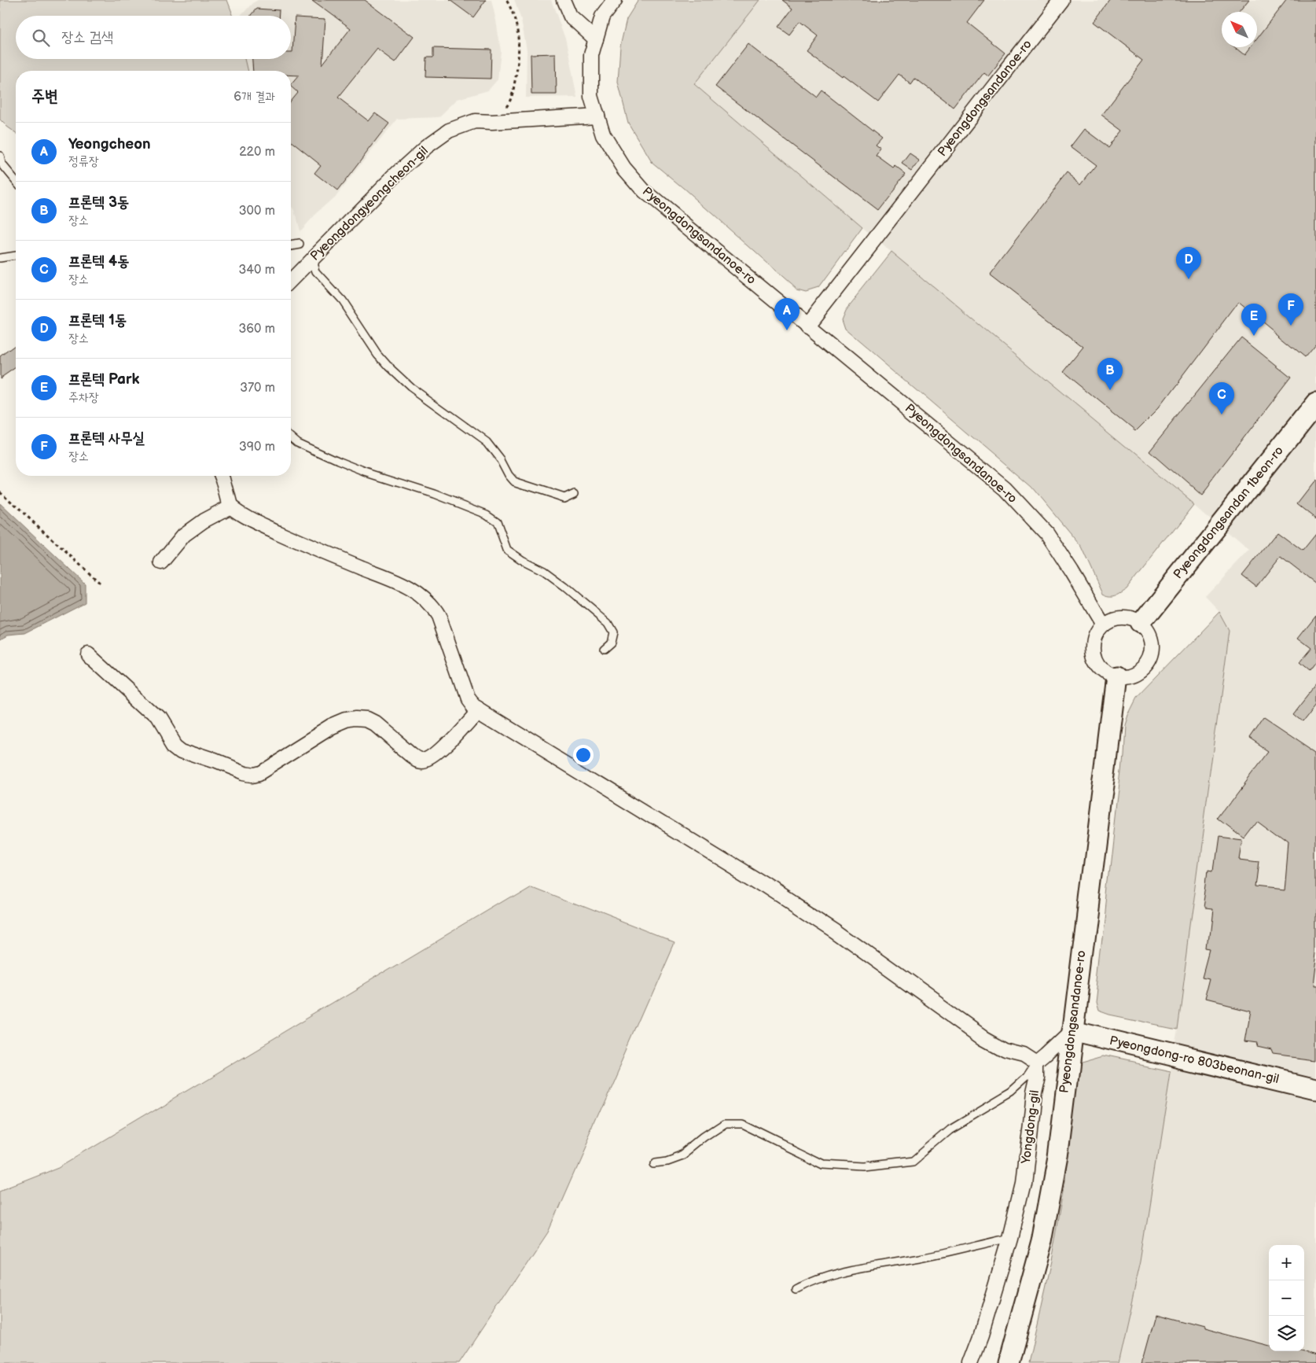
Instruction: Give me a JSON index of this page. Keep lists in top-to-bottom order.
{
  "streets": {
    "street": [
      "Pyeongdongsandanoe-ro",
      "Pyeongdongyeongcheon-gil",
      "Pyeongdongsandan 1beon-ro",
      "Pyeongdong-ro 803beonan-gil",
      "Yongdong-gil"
    ]
  },
  "crossings": [
    ["Pyeongdongsandanoe-ro", "Pyeongdongyeongcheon-gil"],
    ["Pyeongdongsandanoe-ro", "Pyeongdongsandan 1beon-ro"],
    ["Pyeongdongsandanoe-ro", "Pyeongdong-ro 803beonan-gil"]
  ],
  "north": "top left",
  "page": {
    "search": "장소 검색",
    "heading": ["주변", "6개 결과"],
    "list": [
      {
        "mark": "A",
        "name": "Yeongcheon",
        "note": "정류장",
        "value": "220 m"
      },
      {
        "mark": "B",
        "name": "프론텍 3동",
        "note": "장소",
        "value": "300 m"
      },
      {
        "mark": "C",
        "name": "프론텍 4동",
        "note": "장소",
        "value": "340 m"
      },
      {
        "mark": "D",
        "name": "프론텍 1동",
        "note": "장소",
        "value": "360 m"
      },
      {
        "mark": "E",
        "name": "프론텍 Park",
        "note": "주차장",
        "value": "370 m"
      },
      {
        "mark": "F",
        "name": "프론텍 사무실",
        "note": "장소",
        "value": "390 m"
      }
    ],
    "pins": [
      "D",
      "F",
      "A",
      "E",
      "B",
      "C"
    ],
    "map_buttons": ["+", "−"]
  }
}
